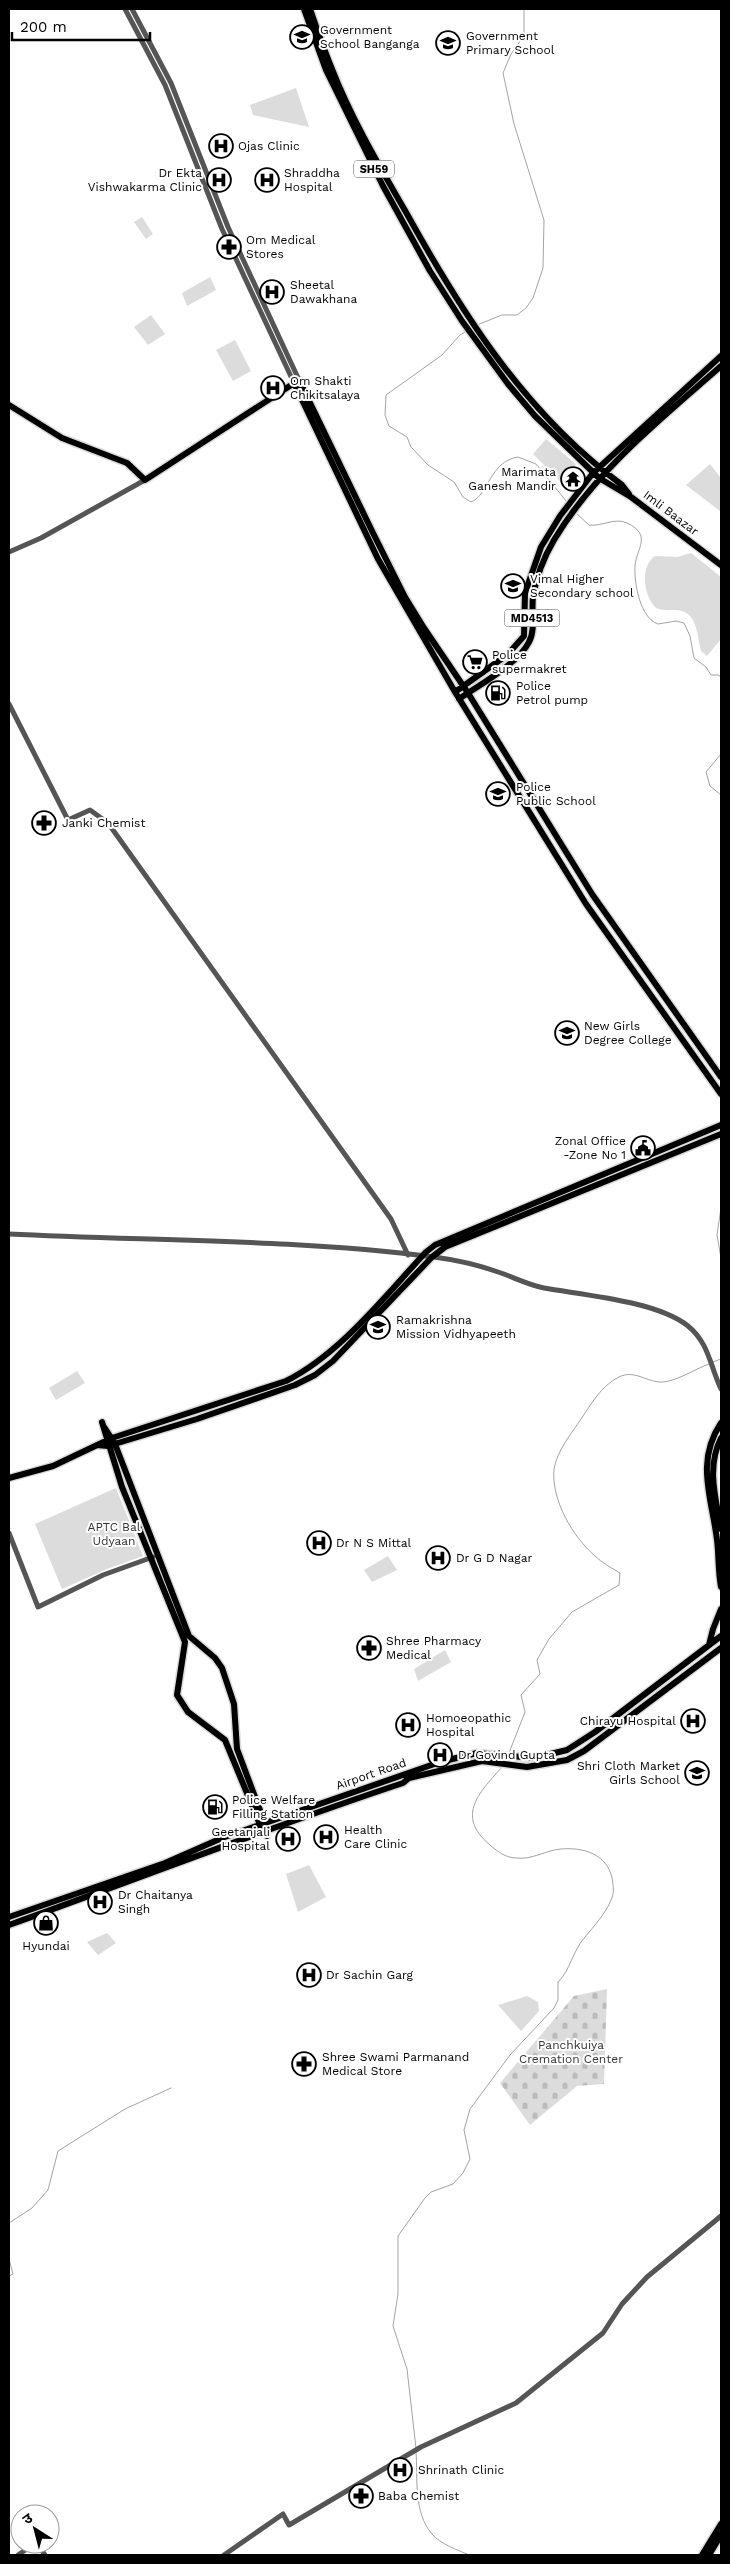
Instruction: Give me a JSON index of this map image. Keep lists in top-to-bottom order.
{
  "streets": {
    "main road": [
      "SH59",
      "Imli Baazar",
      "MD4513",
      "Airport Road"
    ]
  },
  "crossings": [
    ["SH59", "MD4513"]
  ],
  "parks": ["APTC Bal Udyaan", "Panchkuiya Cremation Center"],
  "places": {
    "school or university": [
      "Government School Banganga",
      "Government Primary School",
      "Vimal Higher Secondary school",
      "Police Public School",
      "New Girls Degree College",
      "Ramakrishna Mission Vidhyapeeth",
      "Shri Cloth Market Girls School"
    ],
    "hospital": [
      "Ojas Clinic",
      "Dr Ekta Vishwakarma Clinic",
      "Shraddha Hospital",
      "Sheetal Dawakhana",
      "Om Shakti Chikitsalaya",
      "Dr N S Mittal",
      "Dr G D Nagar",
      "Chirayu Hospital",
      "Homoeopathic Hospital",
      "Dr Govind Gupta",
      "Health Care Clinic",
      "Geetanjali Hospital",
      "Dr Chaitanya Singh",
      "Dr Sachin Garg",
      "Shrinath Clinic"
    ],
    "pharmacy": [
      "Om Medical Stores",
      "Janki Chemist",
      "Shree Pharmacy Medical",
      "Shree Swami Parmanand Medical Store",
      "Baba Chemist"
    ],
    "temple": ["Marimata Ganesh Mandir"],
    "supermarket": ["Police supermakret"],
    "fuel station": ["Police Petrol pump", "Police Welfare Filling Station"],
    "public building": ["Zonal Office -Zone No 1"],
    "shop": ["Hyundai"]
  },
  "scale_bar": "200 m",
  "north": "top left"
}
